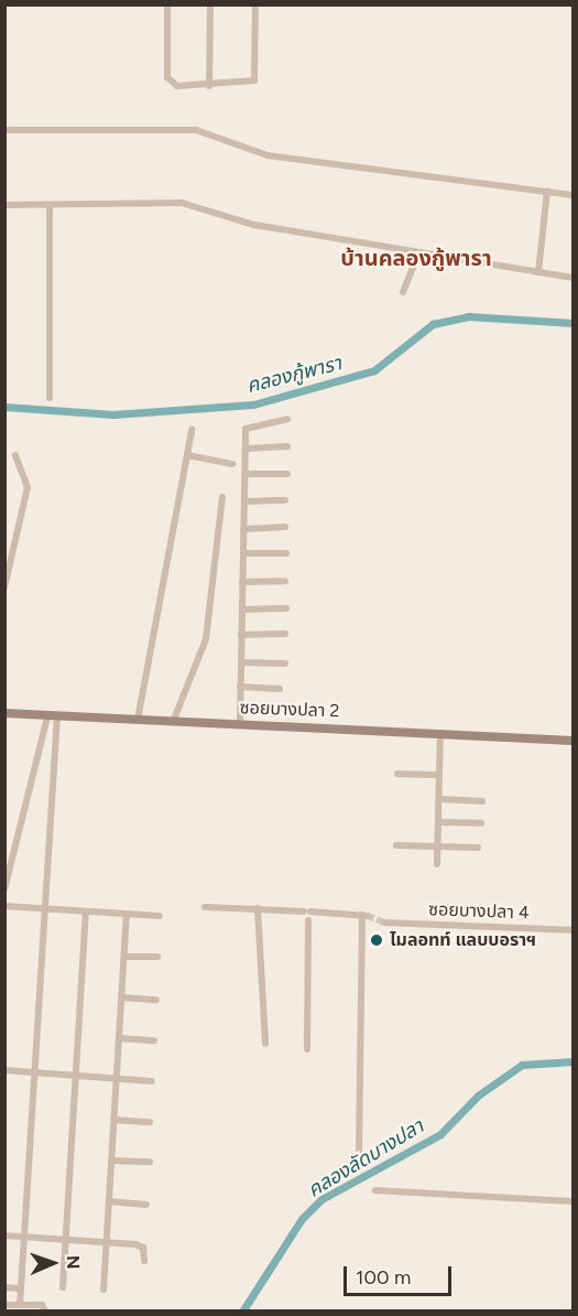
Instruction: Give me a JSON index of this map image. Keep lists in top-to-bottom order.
{
  "streets": {
    "street": ["ซอยบางปลา 2", "ซอยบางปลา 4"]
  },
  "districts": ["บ้านคลองกู้พารา"],
  "water": ["คลองกู้พารา", "คลองลัดบางปลา"],
  "places": ["ไมลอทท์ แลบบอราฯ"],
  "scale_bar": "100 m",
  "north": "right"
}
